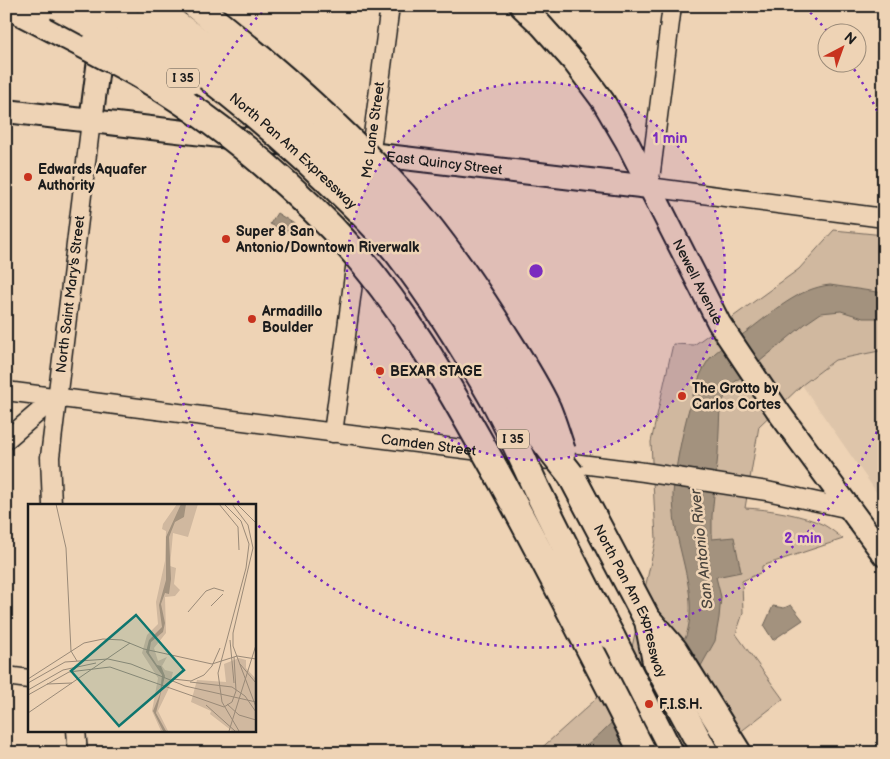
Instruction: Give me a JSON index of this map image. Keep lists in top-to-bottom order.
{
  "streets": {
    "highway": ["I 35", "North Pan Am Expressway"],
    "main road": ["East Quincy Street", "Newell Avenue", "North Saint Mary's Street"],
    "street": ["Mc Lane Street", "Camden Street"]
  },
  "crossings": [
    ["Mc Lane Street", "East Quincy Street"],
    ["Mc Lane Street", "Camden Street"],
    ["North Pan Am Expressway", "North Saint Mary's Street"],
    ["East Quincy Street", "Newell Avenue"],
    ["East Quincy Street", "North Saint Mary's Street"],
    ["Newell Avenue", "Camden Street"],
    ["North Saint Mary's Street", "Camden Street"]
  ],
  "water": ["San Antonio River"],
  "places": [
    "Edwards Aquafer Authority",
    "Super 8 San Antonio/Downtown Riverwalk",
    "Armadillo Boulder",
    "BEXAR STAGE",
    "The Grotto by Carlos Cortes",
    "F.I.S.H."
  ],
  "north": "top right",
  "rings": ["1 min", "2 min"]
}
